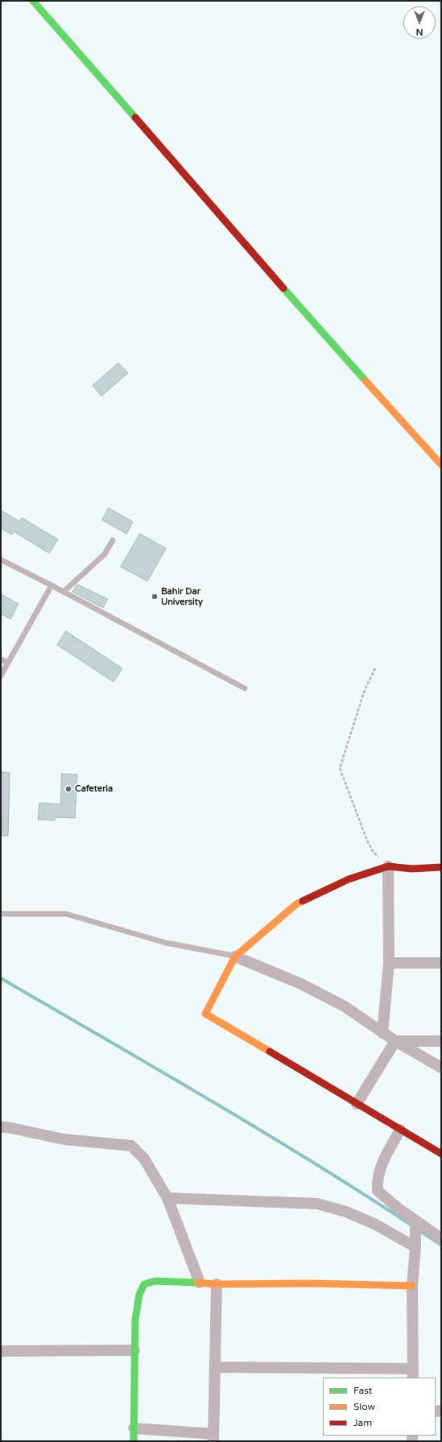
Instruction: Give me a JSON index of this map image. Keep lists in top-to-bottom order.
{
  "places": ["Bahir Dar University", "Cafeteria"],
  "legend": ["Fast", "Slow", "Jam"],
  "north": "bottom"
}
